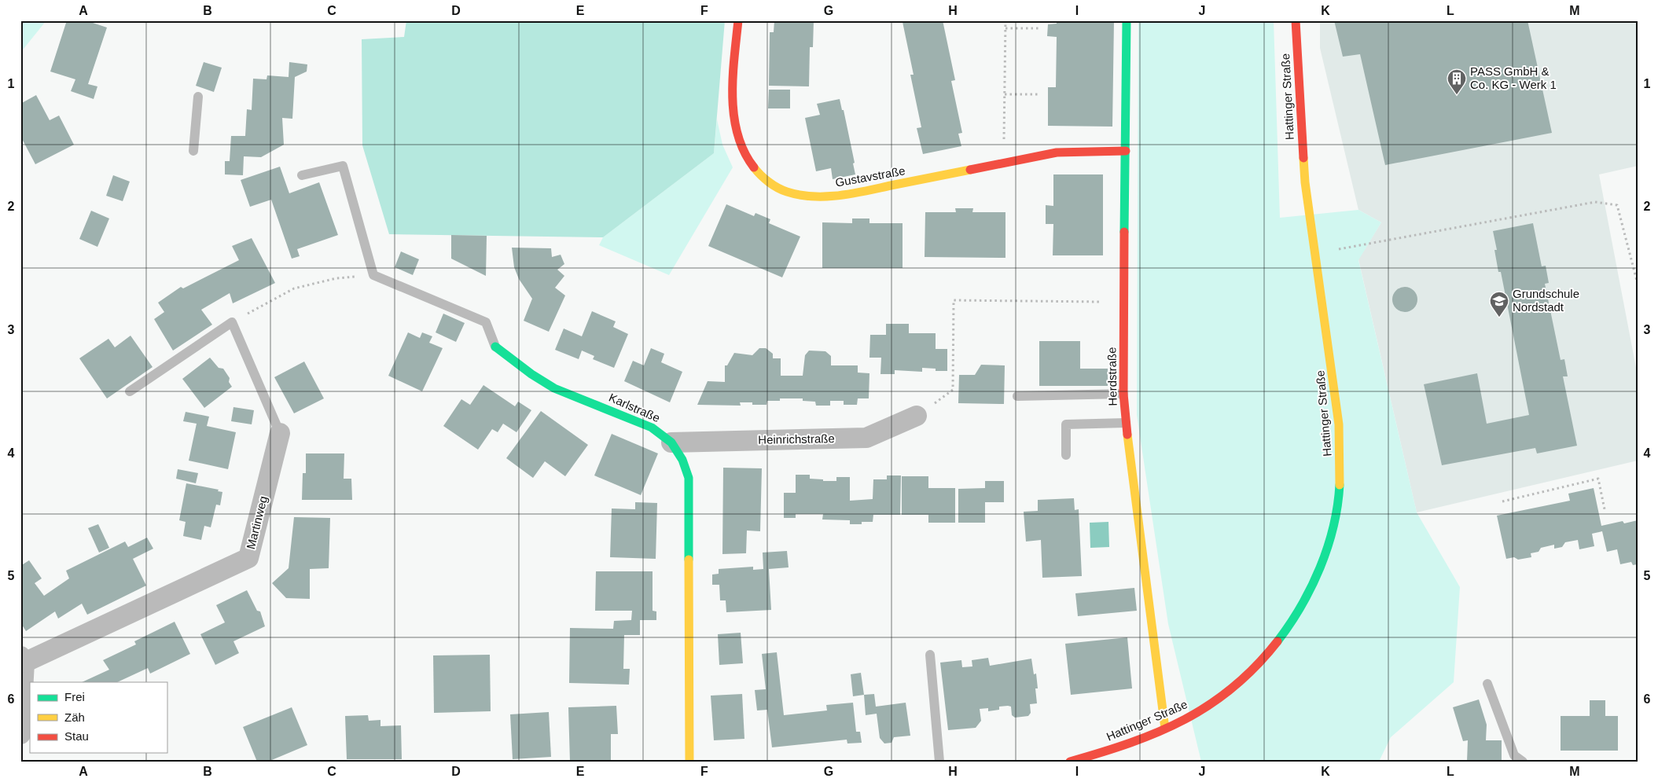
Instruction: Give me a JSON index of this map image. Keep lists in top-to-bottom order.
{
  "streets": {
    "street": [
      "Hattinger Straße",
      "Gustavstraße",
      "Herdstraße",
      "Karlstraße",
      "Heinrichstraße",
      "Martinweg"
    ]
  },
  "crossings": [
    ["Hattinger Straße", "Herdstraße"],
    ["Gustavstraße", "Herdstraße"],
    ["Karlstraße", "Heinrichstraße"]
  ],
  "places": {
    "building": ["PASS GmbH & Co. KG - Werk 1"],
    "school or university": ["Grundschule Nordstadt"]
  },
  "legend": ["Frei", "Zäh", "Stau"],
  "grid": {
    "columns": [
      "A",
      "B",
      "C",
      "D",
      "E",
      "F",
      "G",
      "H",
      "I",
      "J",
      "K",
      "L",
      "M"
    ],
    "rows": [
      "1",
      "2",
      "3",
      "4",
      "5",
      "6"
    ]
  }
}
